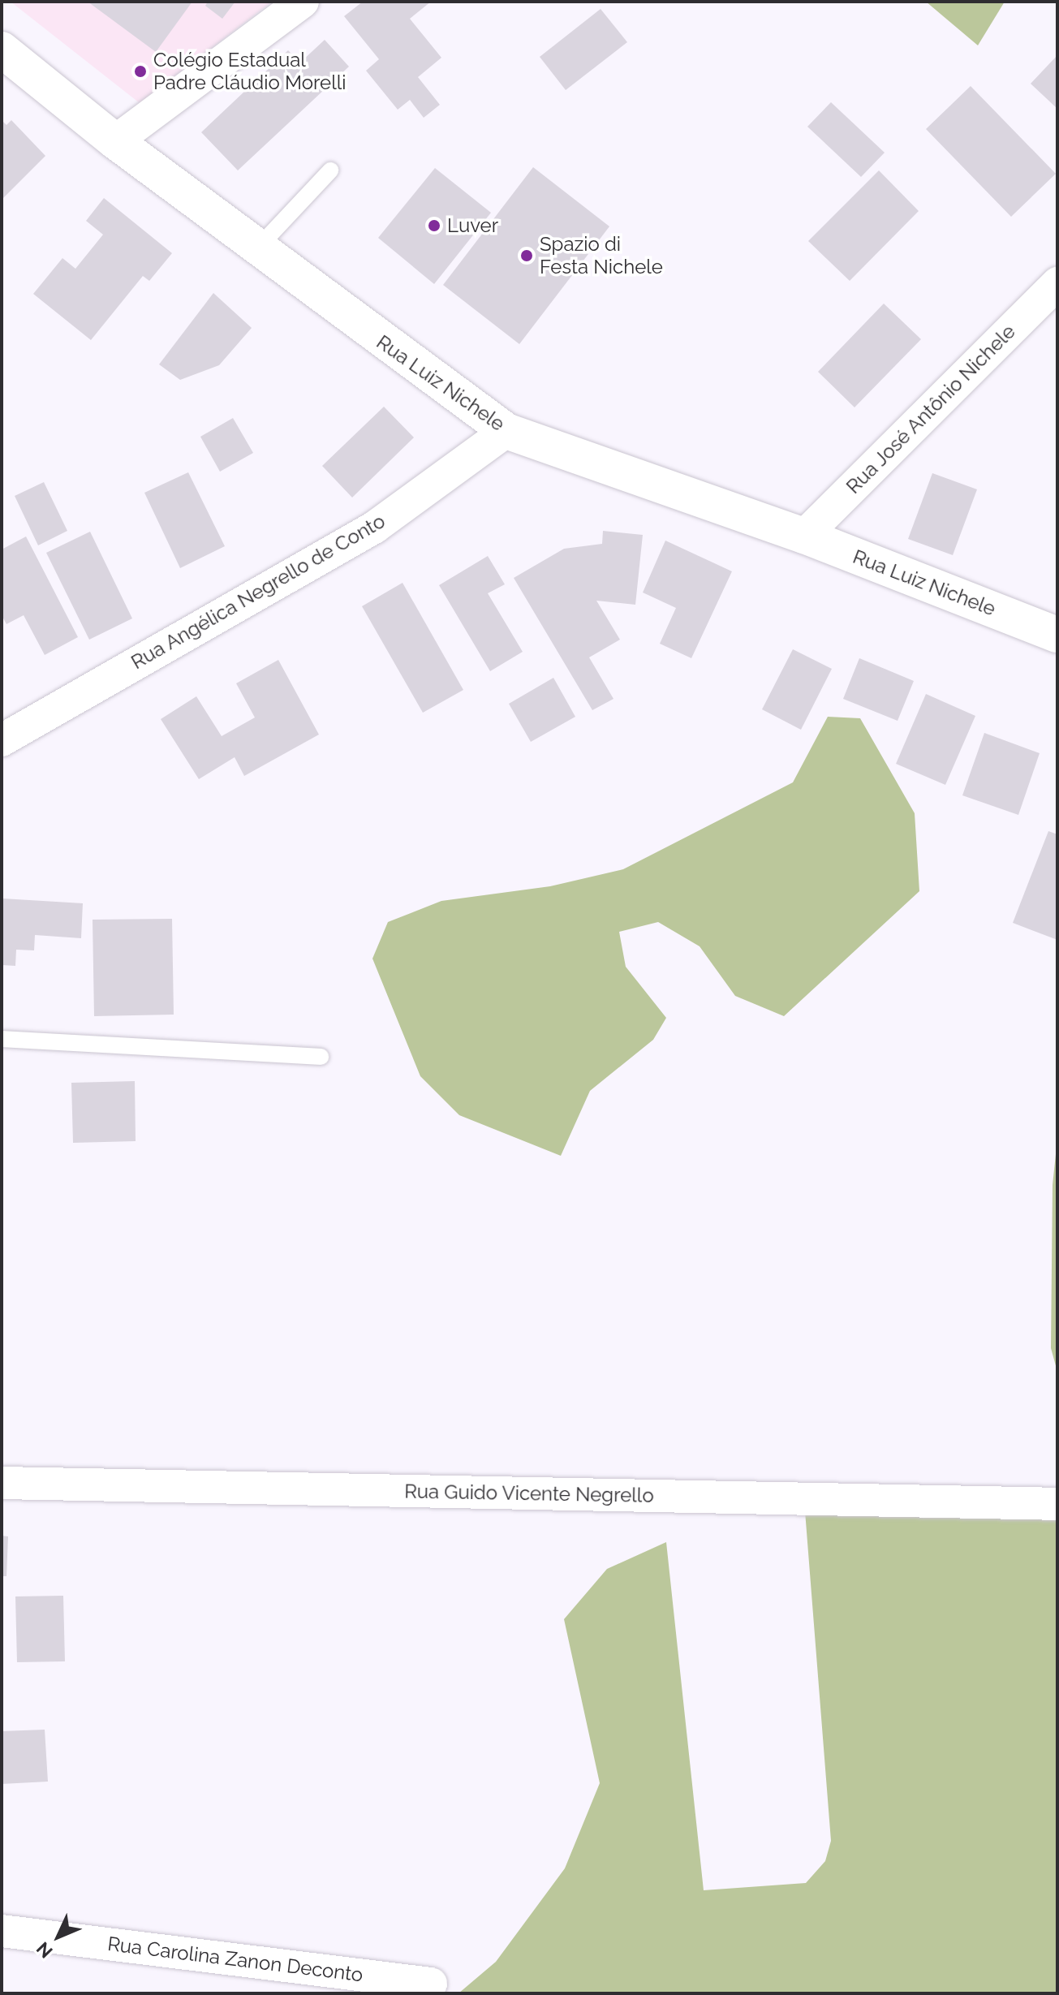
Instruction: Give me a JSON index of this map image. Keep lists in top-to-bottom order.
{
  "streets": {
    "street": [
      "Rua Luiz Nichele",
      "Rua José Antônio Nichele",
      "Rua Angélica Negrello de Conto",
      "Rua Guido Vicente Negrello",
      "Rua Carolina Zanon Deconto"
    ]
  },
  "crossings": [
    ["Rua Luiz Nichele", "Rua José Antônio Nichele"],
    ["Rua Luiz Nichele", "Rua Angélica Negrello de Conto"]
  ],
  "places": ["Colégio Estadual Padre Cláudio Morelli", "Luver", "Spazio di Festa Nichele"],
  "north": "bottom left"
}
